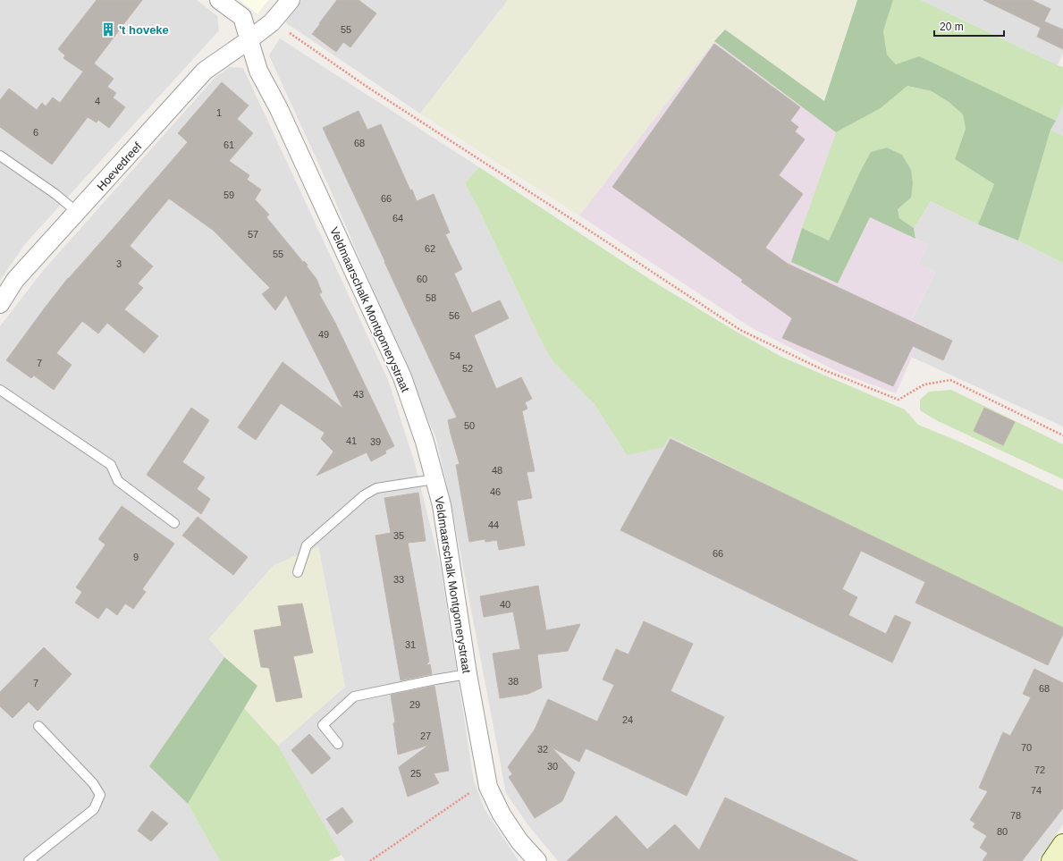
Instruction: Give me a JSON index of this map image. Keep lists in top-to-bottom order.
{
  "streets": {
    "street": ["Hoevedreef", "Veldmaarschalk Montgomerystraat"]
  },
  "crossings": [
    ["Hoevedreef", "Veldmaarschalk Montgomerystraat"]
  ],
  "places": {
    "building": ["'t hoveke"]
  },
  "house_numbers": [
    "55",
    "4",
    "1",
    "6",
    "68",
    "61",
    "59",
    "66",
    "64",
    "57",
    "62",
    "55",
    "3",
    "60",
    "58",
    "56",
    "49",
    "54",
    "7",
    "52",
    "43",
    "50",
    "41",
    "39",
    "48",
    "46",
    "44",
    "35",
    "66",
    "9",
    "33",
    "40",
    "31",
    "38",
    "7",
    "68",
    "29",
    "24",
    "27",
    "70",
    "32",
    "30",
    "72",
    "25",
    "74",
    "78",
    "80"
  ],
  "scale_bar": "20 m"
}
